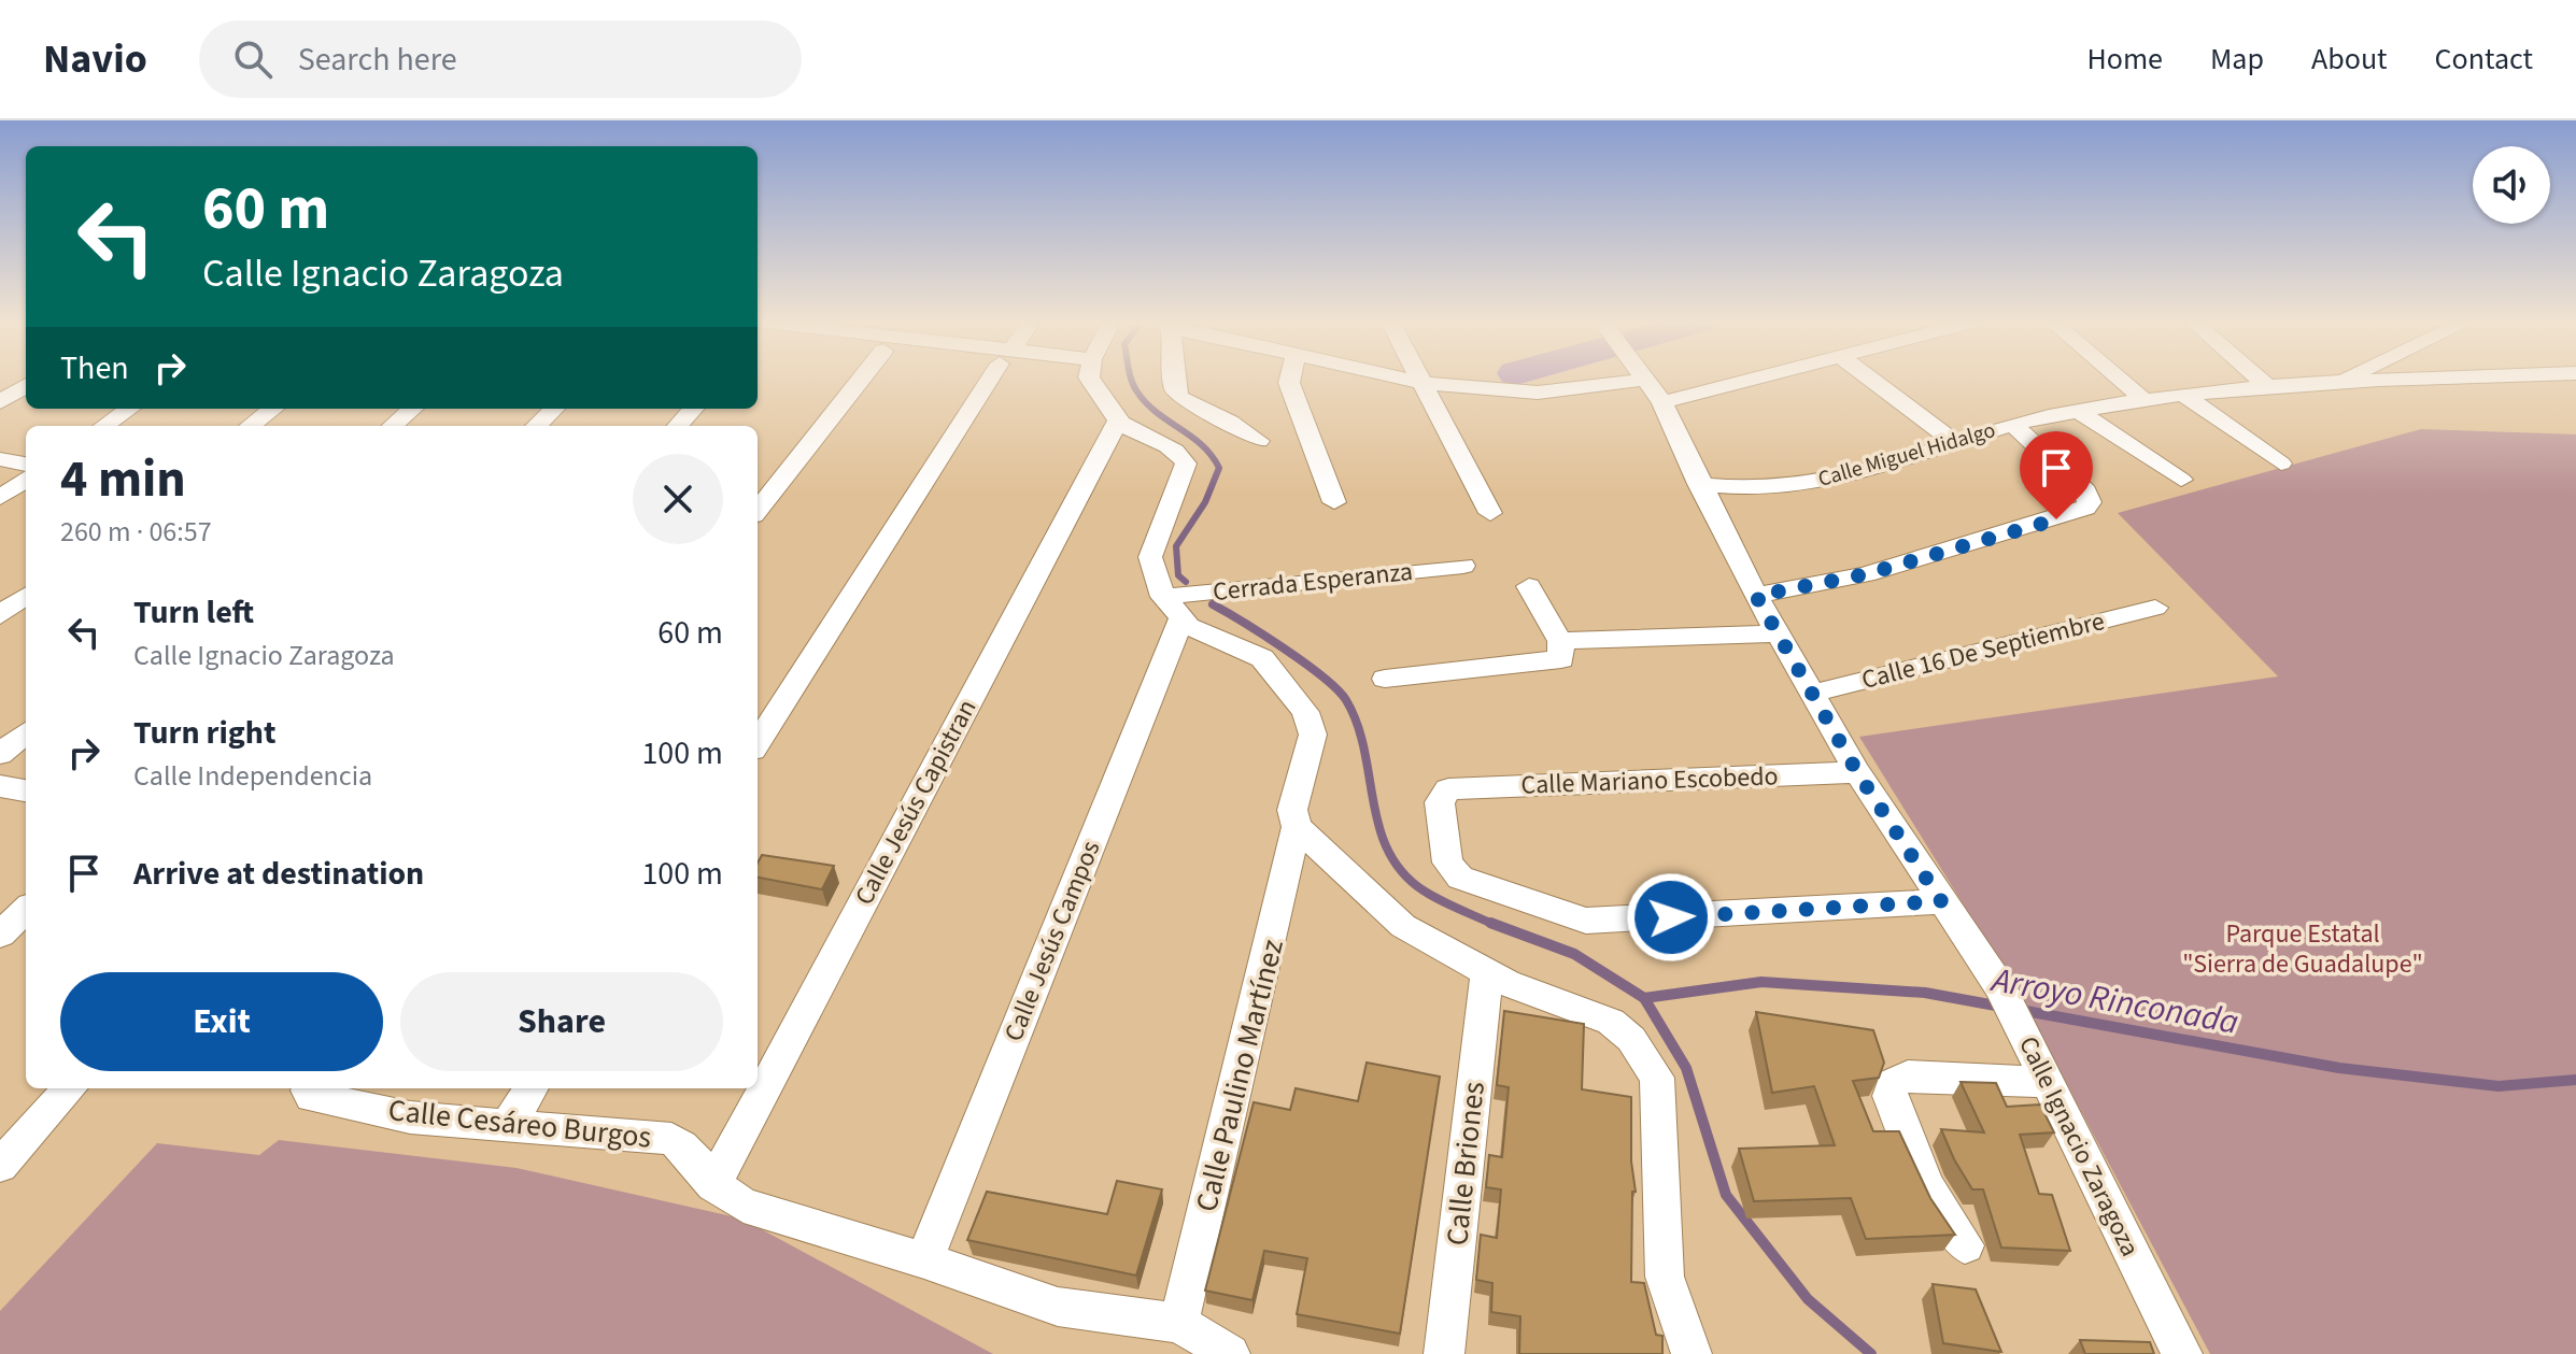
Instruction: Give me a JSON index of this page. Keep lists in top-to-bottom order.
{
  "streets": {
    "street": [
      "Calle Miguel Hidalgo",
      "Cerrada Esperanza",
      "Calle 16 De Septiembre",
      "Calle Mariano Escobedo",
      "Calle Jesús Capistran",
      "Calle Jesús Campos",
      "Calle Paulino Martínez",
      "Calle Cesáreo Burgos",
      "Calle Ignacio Zaragoza",
      "Calle Briones"
    ]
  },
  "crossings": [
    ["Calle Miguel Hidalgo", "Calle Ignacio Zaragoza"],
    ["Cerrada Esperanza", "Calle Jesús Campos"],
    ["Cerrada Esperanza", "Calle Paulino Martínez"],
    ["Calle 16 De Septiembre", "Calle Ignacio Zaragoza"],
    ["Calle Mariano Escobedo", "Calle Ignacio Zaragoza"],
    ["Calle Jesús Capistran", "Calle Cesáreo Burgos"],
    ["Calle Jesús Campos", "Calle Paulino Martínez"]
  ],
  "water": ["Arroyo Rinconada"],
  "parks": ["Parque Estatal \"Sierra de Guadalupe\""],
  "page": {
    "header": "Navio",
    "search": "Search here",
    "nav": [
      "Home",
      "Map",
      "About",
      "Contact"
    ],
    "turn": ["60 m", "Calle Ignacio Zaragoza"],
    "then": "Then",
    "heading": ["4 min", "260 m · 06:57"],
    "list": [
      {
        "name": "Turn left",
        "note": "Calle Ignacio Zaragoza",
        "value": "60 m"
      },
      {
        "name": "Turn right",
        "note": "Calle Independencia",
        "value": "100 m"
      },
      {
        "name": "Arrive at destination",
        "value": "100 m"
      }
    ],
    "buttons": ["Exit", "Share"]
  }
}
